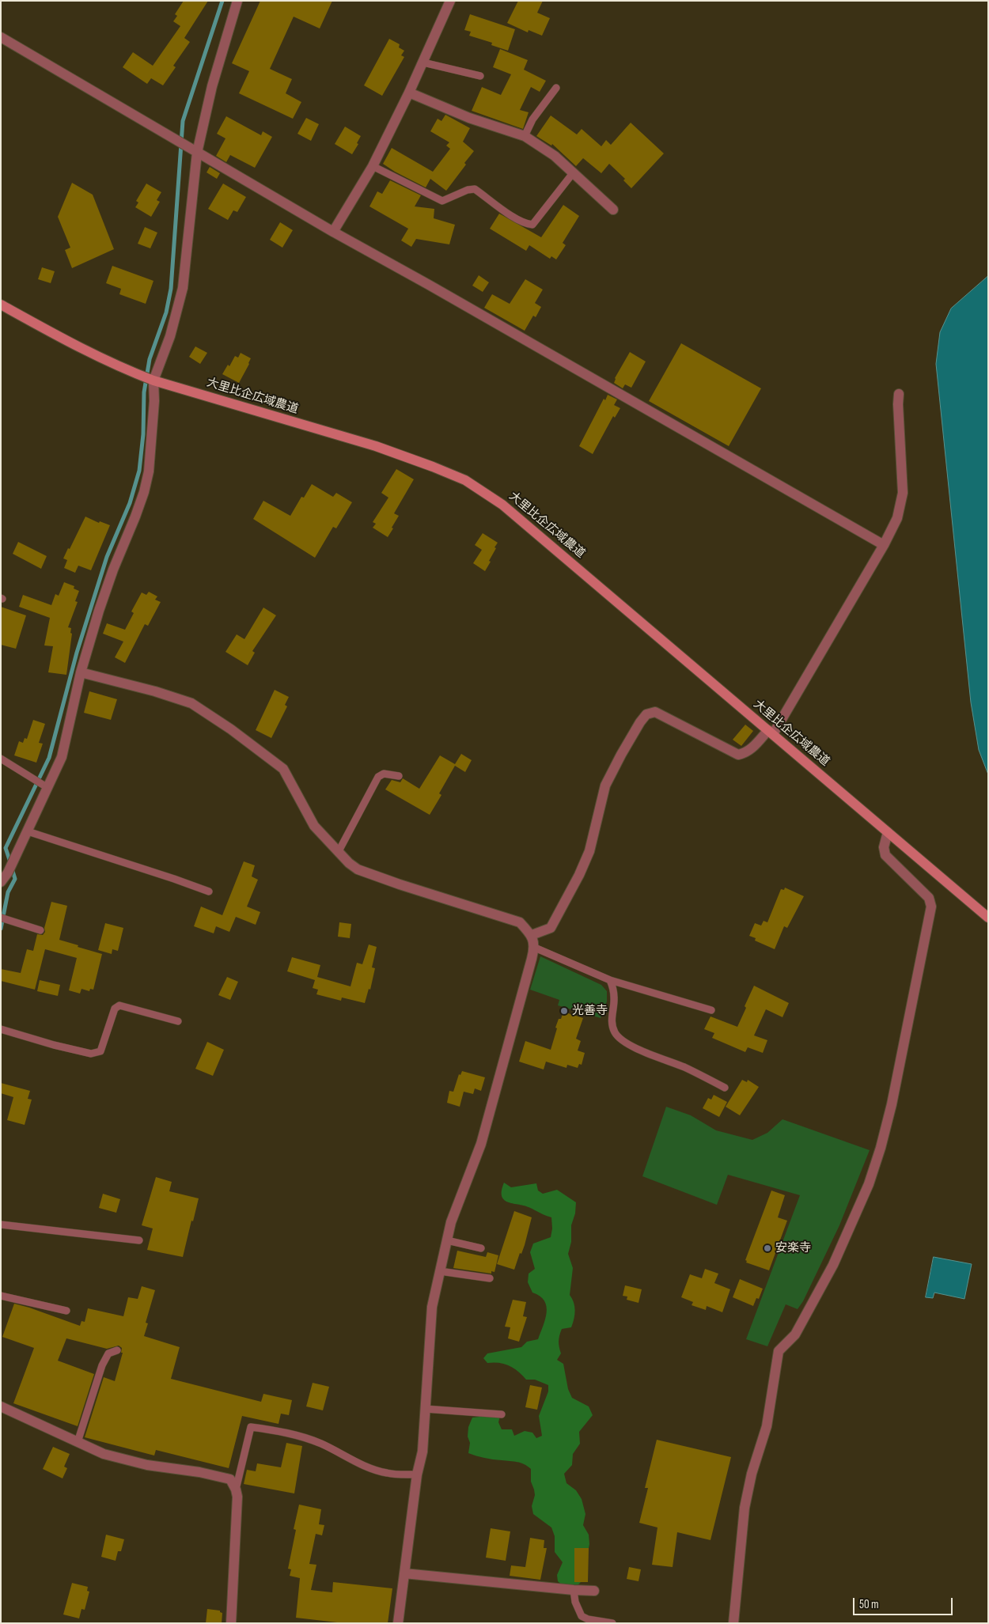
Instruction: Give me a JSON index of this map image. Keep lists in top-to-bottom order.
{
  "streets": {
    "street": ["大里比企広域農道"]
  },
  "places": ["光善寺", "安楽寺"],
  "scale_bar": "50 m"
}
